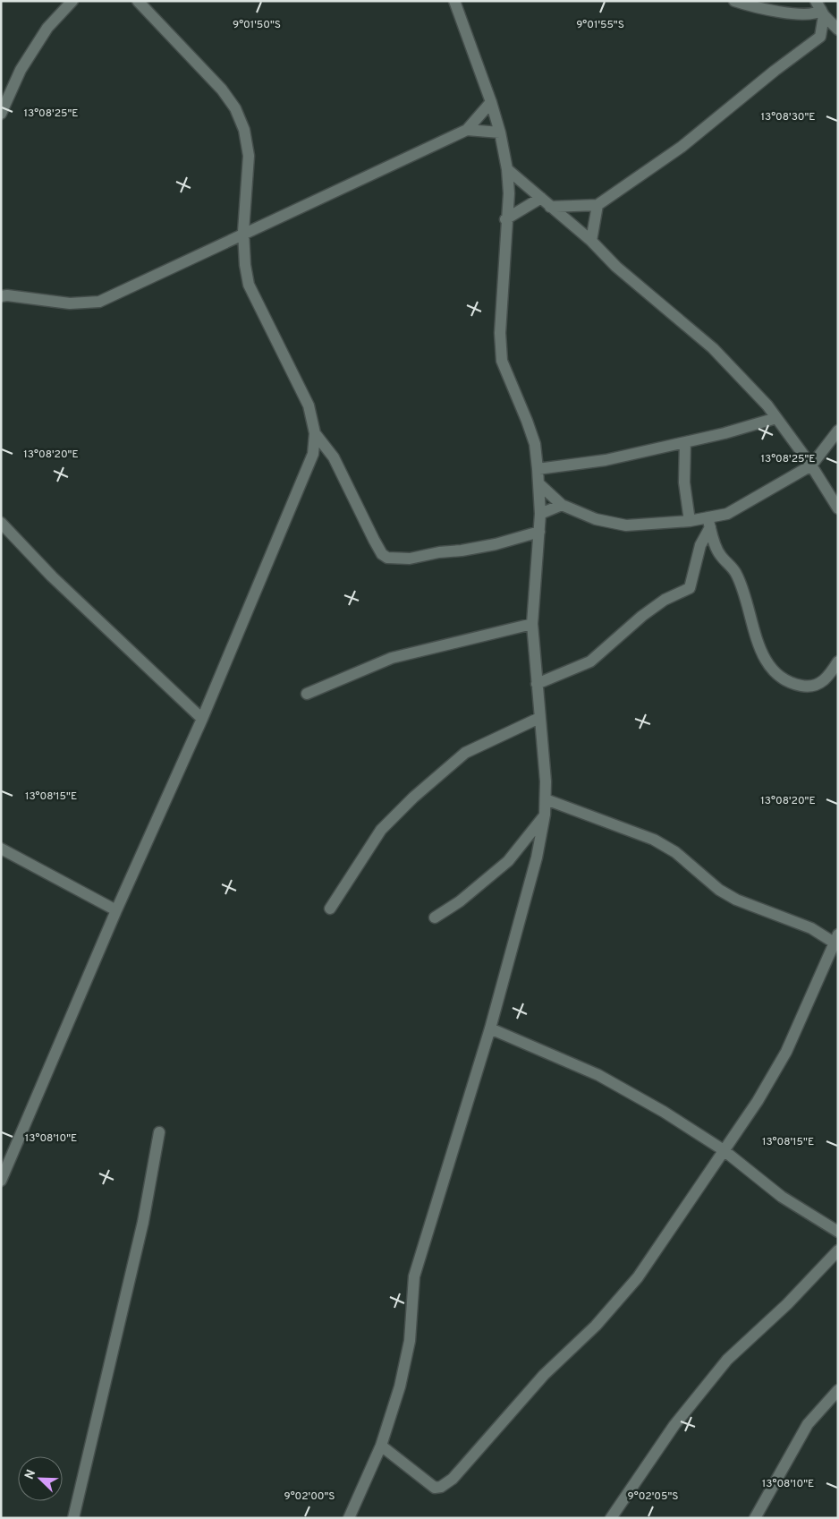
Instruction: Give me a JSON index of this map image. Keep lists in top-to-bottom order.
{
  "north": "top left",
  "coordinates": [
    "9°01'50\"S",
    "9°01'55\"S",
    "13°08'25\"E",
    "13°08'30\"E",
    "13°08'20\"E",
    "13°08'15\"E",
    "13°08'10\"E",
    "9°02'00\"S",
    "9°02'05\"S"
  ]
}
